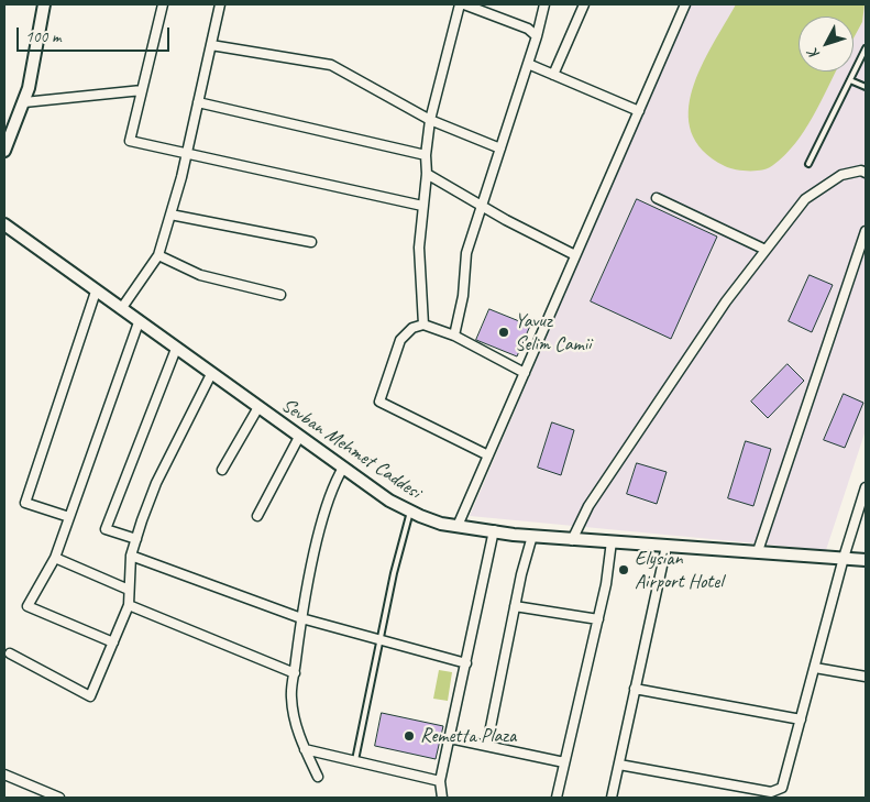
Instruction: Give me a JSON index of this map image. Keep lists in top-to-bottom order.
{
  "streets": {
    "main road": ["Sevban Mehmet Caddesi"]
  },
  "places": ["Yavuz Selim Camii", "Elysian Airport Hotel", "Remetta Plaza"],
  "scale_bar": "100 m",
  "north": "bottom left"
}
